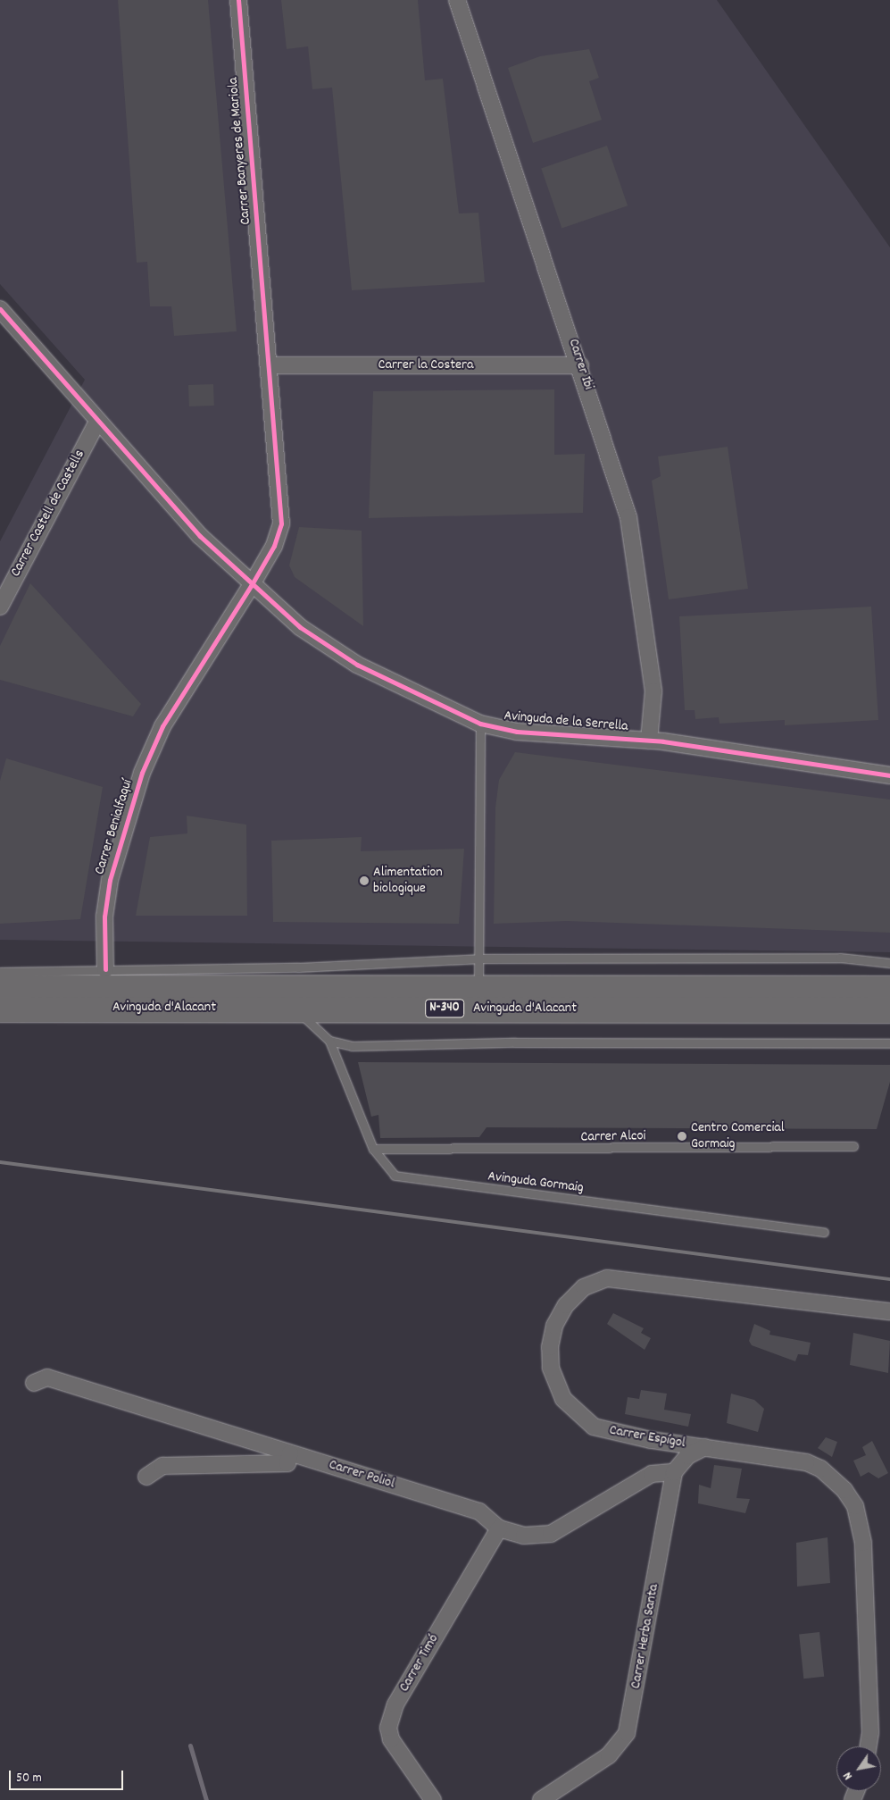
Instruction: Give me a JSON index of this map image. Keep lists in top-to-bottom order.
{
  "streets": {
    "main road": ["Avinguda d'Alacant", "N-340"],
    "street": [
      "Carrer Banyeres de Mariola",
      "Carrer Ibi",
      "Carrer la Costera",
      "Carrer Castell de Castells",
      "Avinguda de la Serrella",
      "Carrer Benialfaquí",
      "Carrer Espígol",
      "Carrer Poliol",
      "Carrer Herba Santa",
      "Carrer Timó"
    ],
    "lane": ["Carrer Alcoi", "Avinguda Gormaig"]
  },
  "crossings": [
    ["Carrer Banyeres de Mariola", "Carrer la Costera"],
    ["Carrer Banyeres de Mariola", "Avinguda de la Serrella"],
    ["Carrer Banyeres de Mariola", "Carrer Benialfaquí"],
    ["Carrer Ibi", "Carrer la Costera"],
    ["Carrer Ibi", "Avinguda de la Serrella"],
    ["Carrer Castell de Castells", "Avinguda de la Serrella"],
    ["Avinguda de la Serrella", "Carrer Benialfaquí"],
    ["Carrer Alcoi", "Avinguda Gormaig"],
    ["Carrer Poliol", "Carrer Herba Santa"],
    ["Carrer Poliol", "Carrer Timó"]
  ],
  "places": ["Alimentation biologique", "Centro Comercial Gormaig"],
  "scale_bar": "50 m",
  "north": "bottom left"
}
